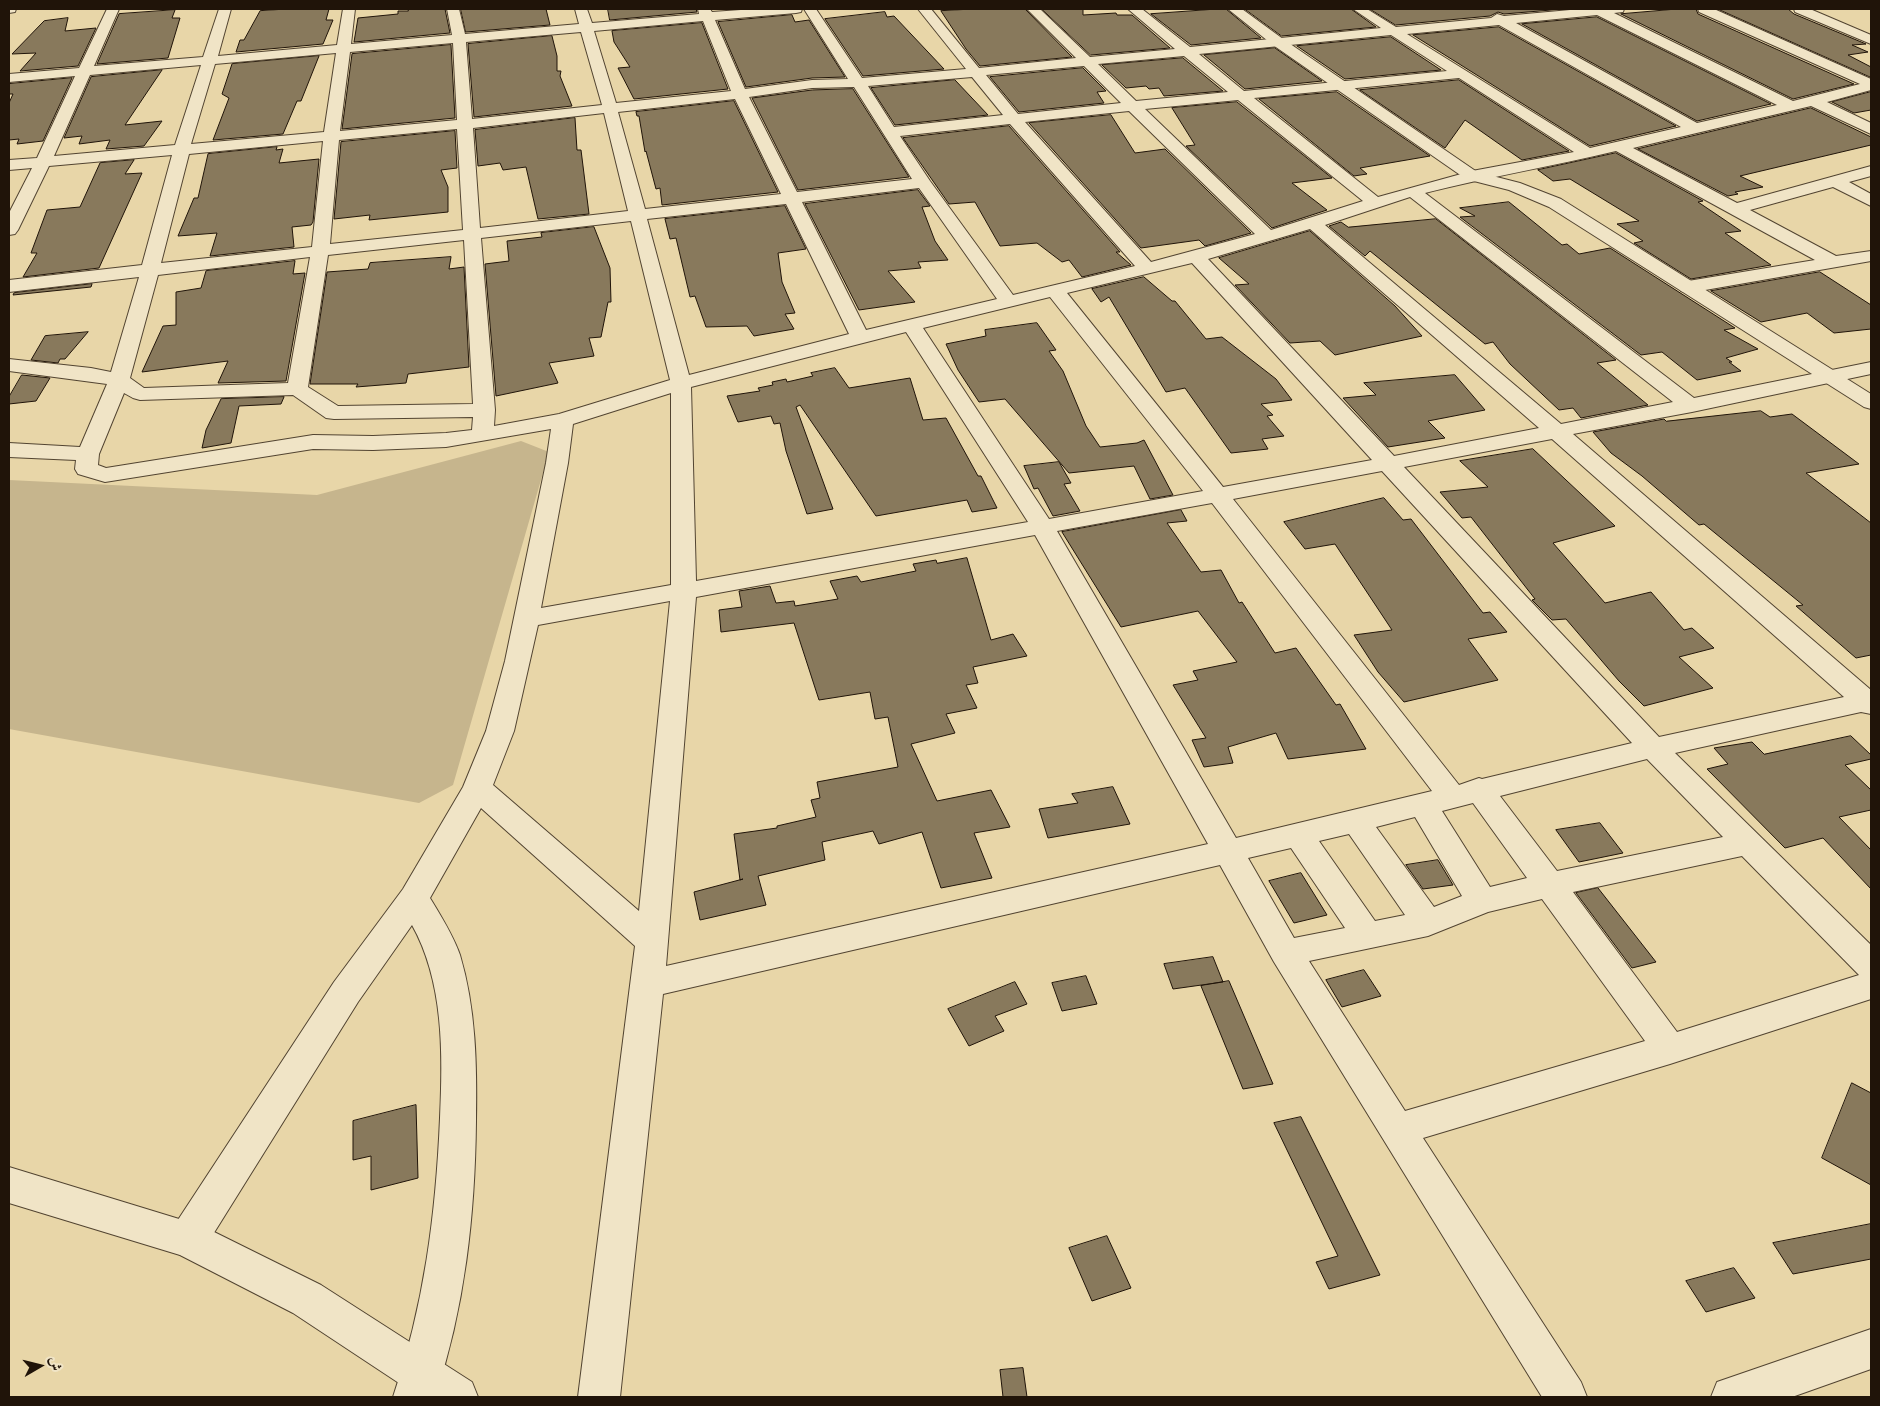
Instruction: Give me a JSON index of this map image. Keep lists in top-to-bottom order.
{
  "north": "right"
}
